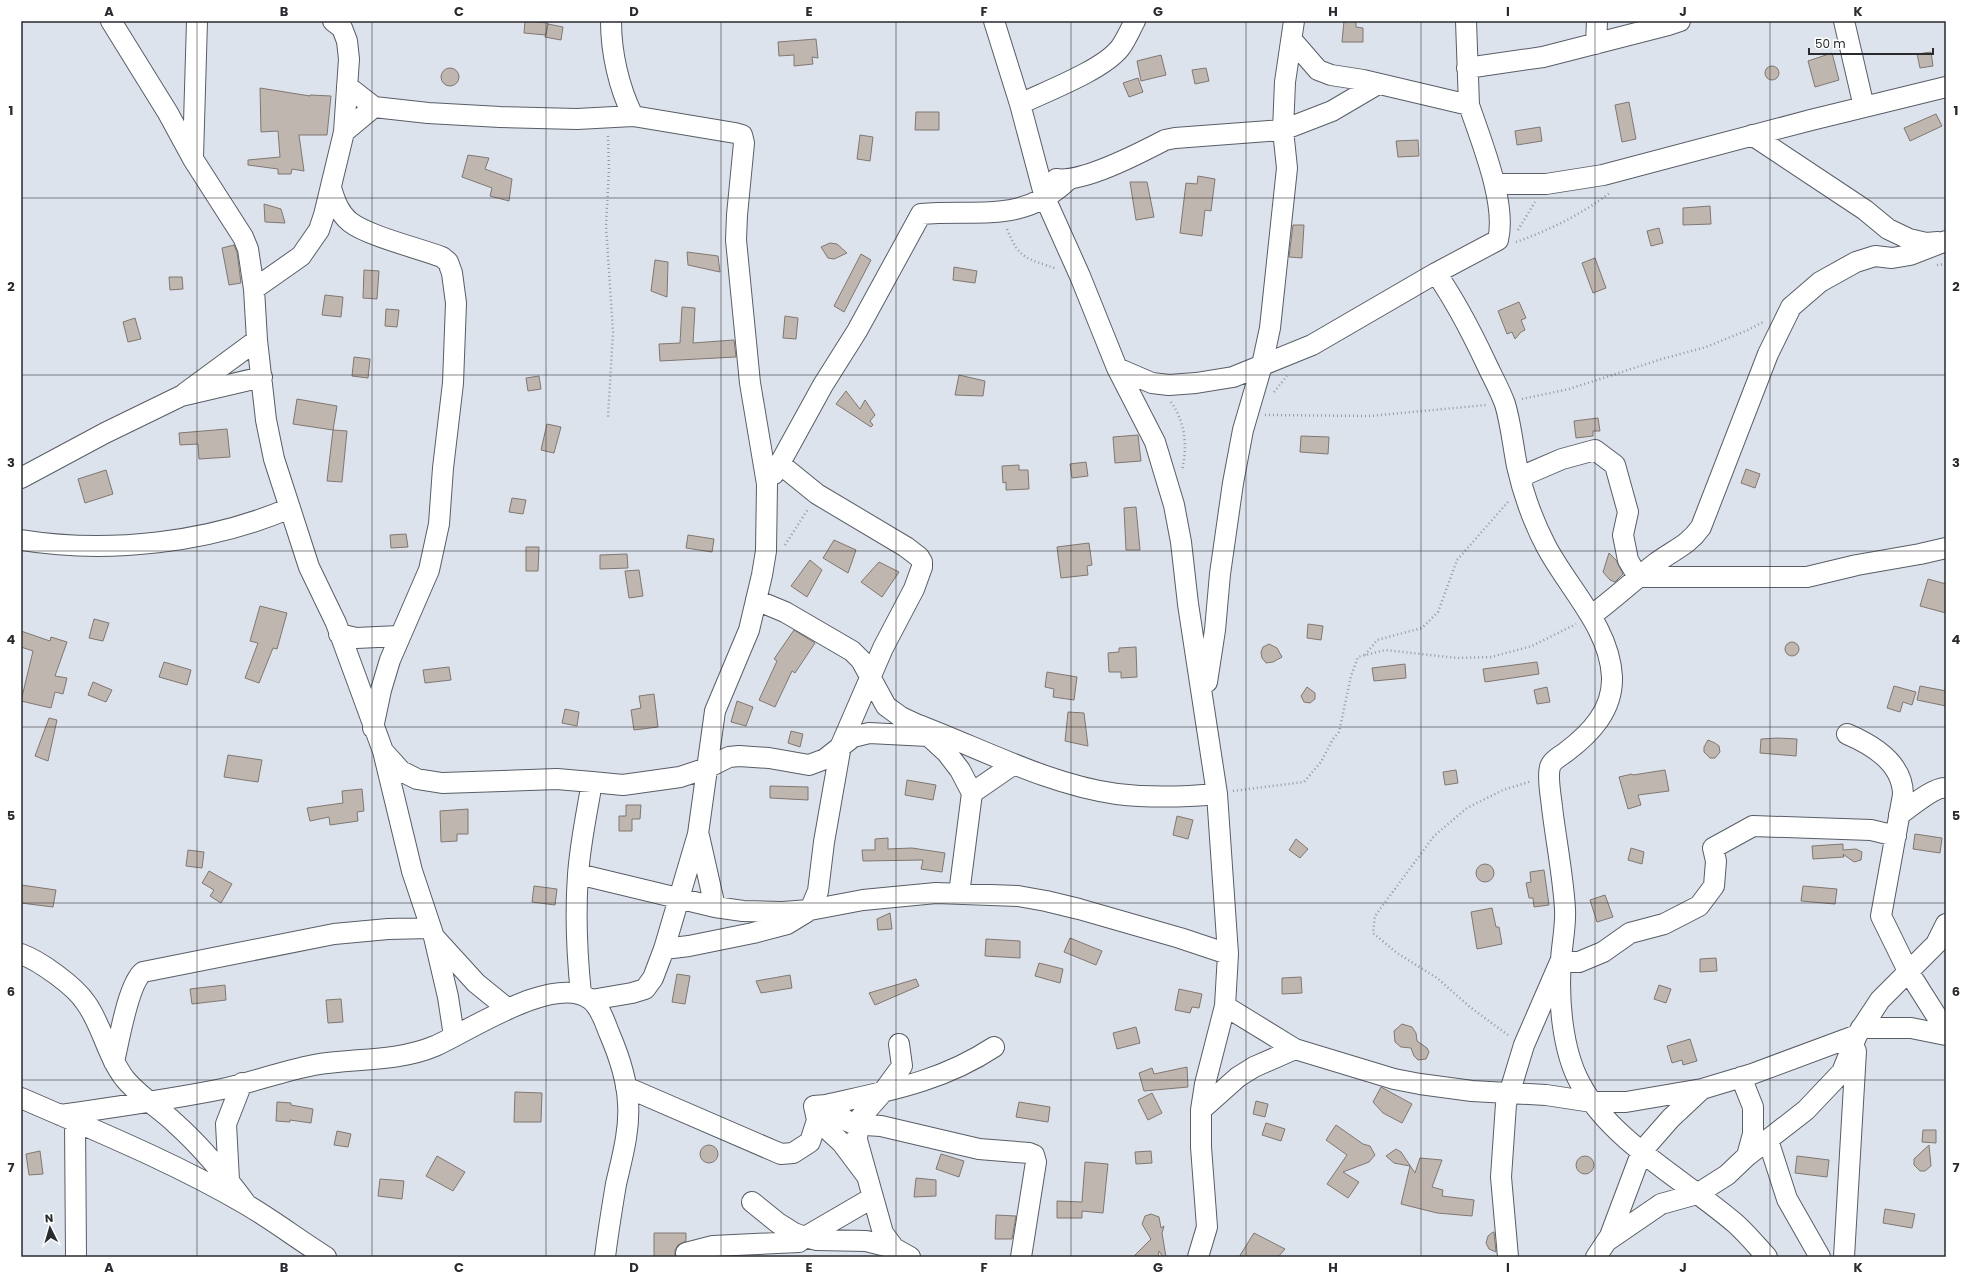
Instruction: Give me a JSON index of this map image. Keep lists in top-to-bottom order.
{
  "scale_bar": "50 m",
  "north": "top",
  "grid": {
    "columns": [
      "A",
      "B",
      "C",
      "D",
      "E",
      "F",
      "G",
      "H",
      "I",
      "J",
      "K"
    ],
    "rows": [
      "1",
      "2",
      "3",
      "4",
      "5",
      "6",
      "7"
    ]
  }
}
